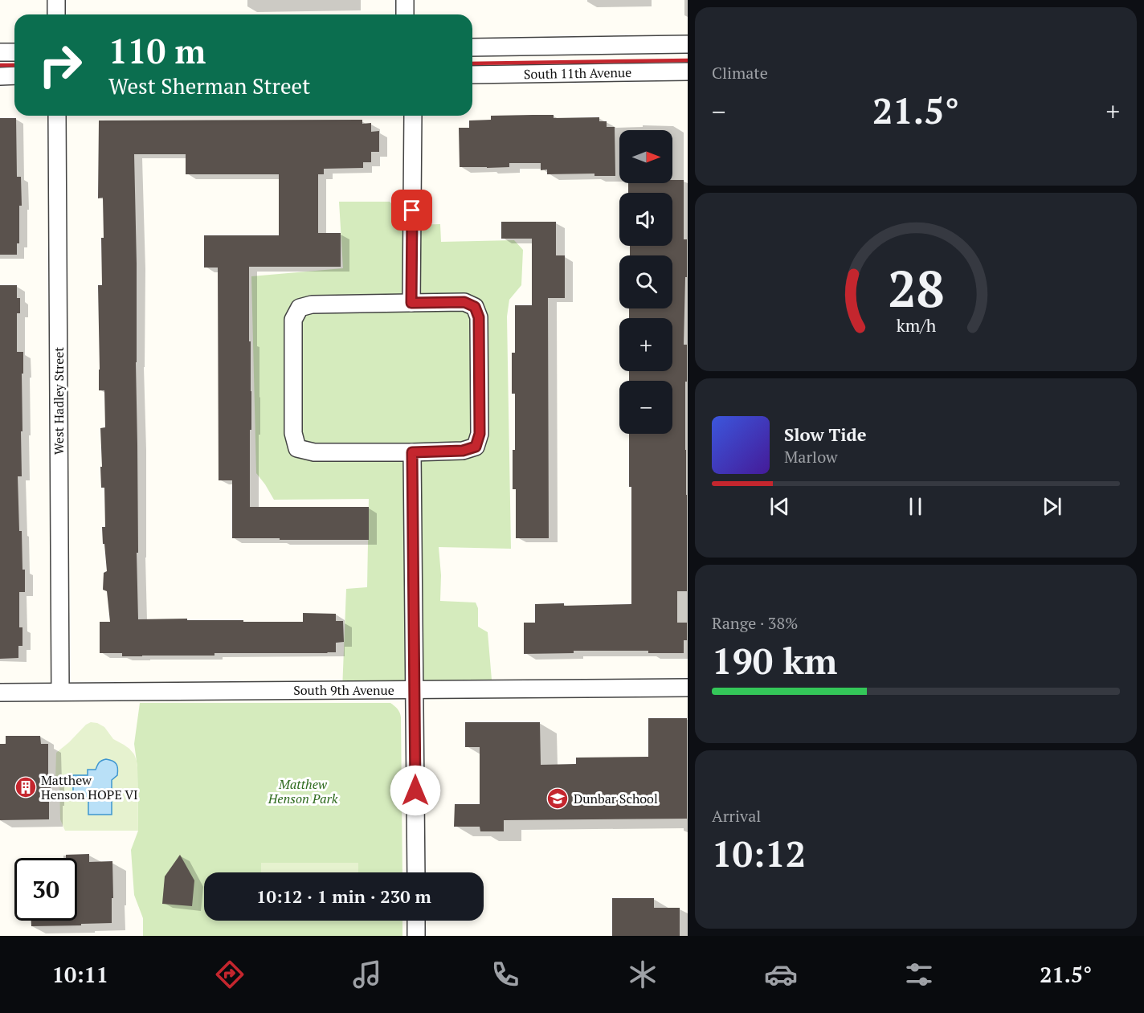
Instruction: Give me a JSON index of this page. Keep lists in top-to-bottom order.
{
  "streets": {
    "street": ["South 11th Avenue", "West Hadley Street", "South 9th Avenue"]
  },
  "crossings": [
    ["West Hadley Street", "South 9th Avenue"]
  ],
  "parks": ["Matthew Henson Park"],
  "places": {
    "building": ["Matthew Henson HOPE VI"],
    "school or university": ["Dunbar School"]
  },
  "north": "right",
  "page": {
    "tile": [
      "Climate",
      ["Range · 38%", "190 km"],
      ["Arrival", "10:12"]
    ],
    "turn": ["110 m", "West Sherman Street"],
    "heat": ["−", "21.5°", "+"],
    "map_buttons": ["+", "−"],
    "song": ["Slow Tide", "Marlow"],
    "limit": "30",
    "trip": "10:12 · 1 min · 230 m",
    "tabs": ["10:11", "21.5°"],
    "gauge": ["28", "km/h"]
  }
}
